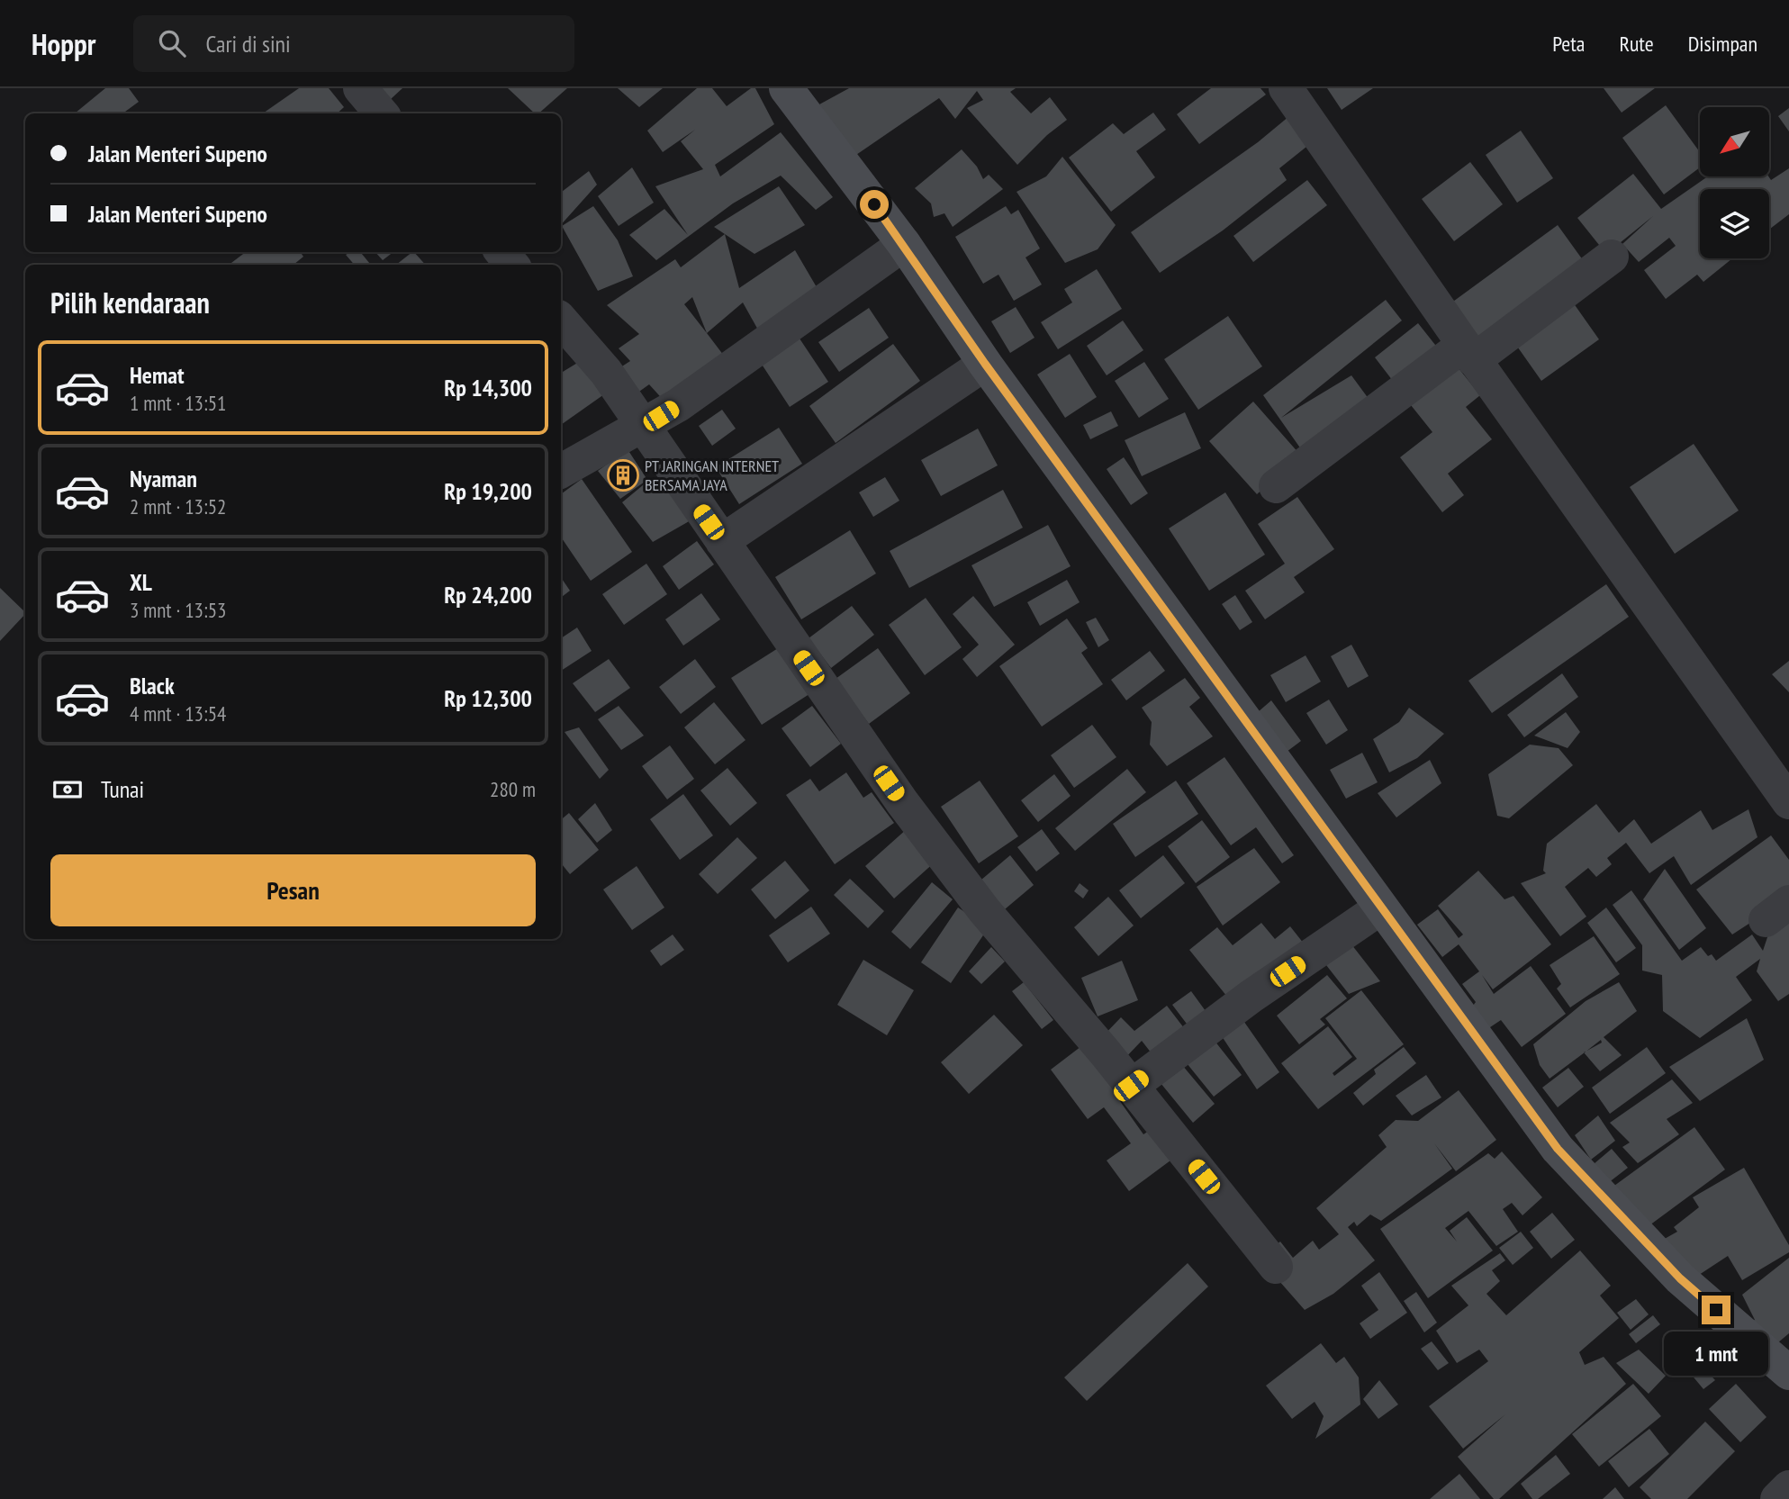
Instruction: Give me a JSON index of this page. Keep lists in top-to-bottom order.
{
  "places": {
    "building": ["PT JARINGAN INTERNET BERSAMA JAYA"]
  },
  "north": "bottom left",
  "page": {
    "header": "Hoppr",
    "search": "Cari di sini",
    "nav": ["Peta", "Rute", "Disimpan"],
    "banner": ["Jalan Menteri Supeno", "Jalan Menteri Supeno"],
    "heading": "Pilih kendaraan",
    "list": [
      {
        "name": "Hemat",
        "note": "1 mnt · 13:51",
        "value": "Rp 14,300"
      },
      {
        "name": "Nyaman",
        "note": "2 mnt · 13:52",
        "value": "Rp 19,200"
      },
      {
        "name": "XL",
        "note": "3 mnt · 13:53",
        "value": "Rp 24,200"
      },
      {
        "name": "Black",
        "note": "4 mnt · 13:54",
        "value": "Rp 12,300"
      }
    ],
    "pay": ["Tunai", "280 m"],
    "buttons": "Pesan",
    "bubble": "1 mnt"
  }
}
